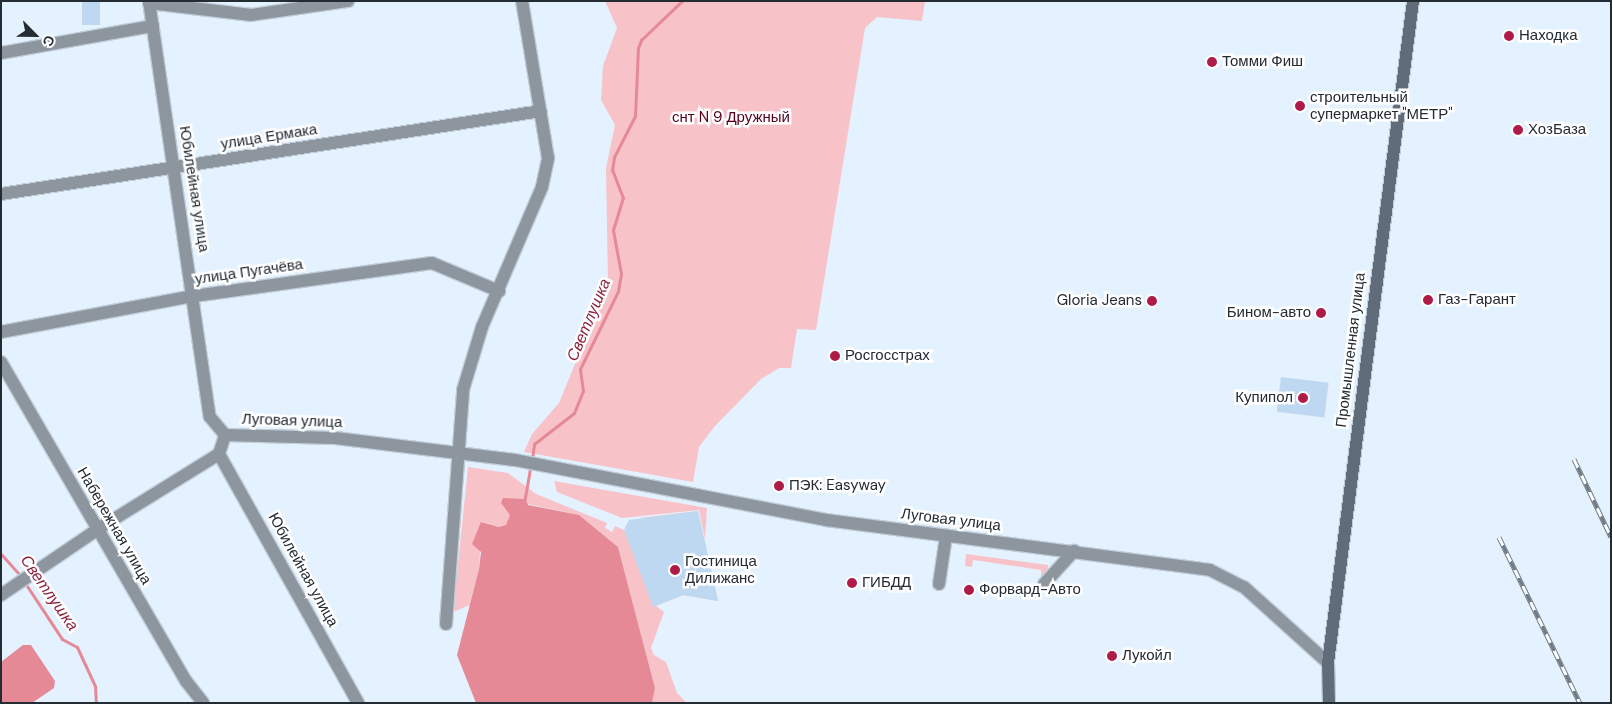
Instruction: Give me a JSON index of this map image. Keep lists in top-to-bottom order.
{
  "streets": {
    "main road": ["Промышленная улица"],
    "street": [
      "улица Ермака",
      "Юбилейная улица",
      "улица Пугачёва",
      "Луговая улица",
      "Набережная улица"
    ]
  },
  "crossings": [
    ["улица Ермака", "Юбилейная улица"],
    ["Юбилейная улица", "улица Пугачёва"],
    ["Юбилейная улица", "Луговая улица"],
    ["Промышленная улица", "Луговая улица"]
  ],
  "water": ["Светлушка"],
  "parks": ["снт N 9 Дружный"],
  "places": [
    "Находка",
    "Томми Фиш",
    "строительный супермаркет \"МЕТР\"",
    "ХозБаза",
    "Газ-Гарант",
    "Gloria Jeans",
    "Бином-авто",
    "Росгосстрах",
    "Купипол",
    "ПЭК: Easyway",
    "Гостиница Дилижанс",
    "ГИБДД",
    "Форвард-Авто",
    "Лукойл"
  ],
  "north": "bottom right"
}
